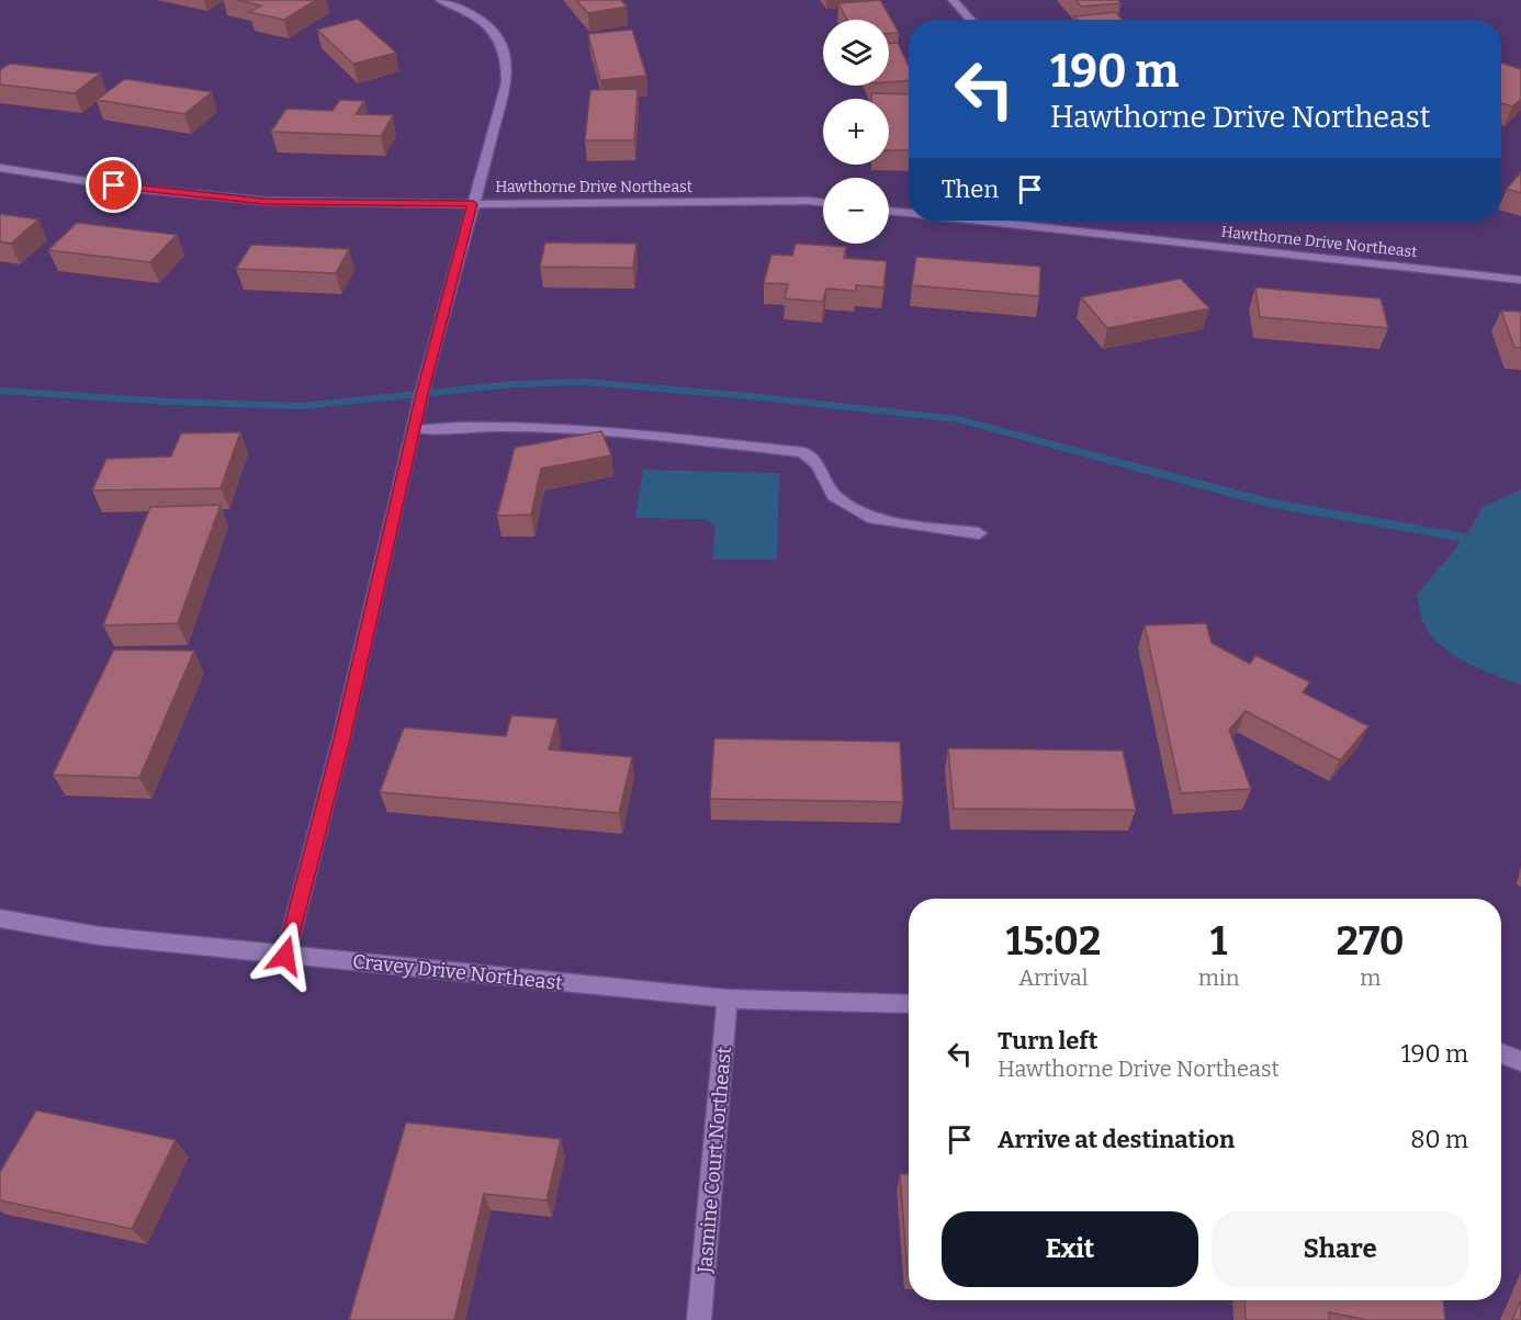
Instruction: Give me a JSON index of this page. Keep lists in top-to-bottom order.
{
  "streets": {
    "street": ["Hawthorne Drive Northeast", "Cravey Drive Northeast", "Jasmine Court Northeast"]
  },
  "crossings": [
    ["Cravey Drive Northeast", "Jasmine Court Northeast"]
  ],
  "page": {
    "map_buttons": ["+", "−"],
    "turn": ["190 m", "Hawthorne Drive Northeast"],
    "then": "Then",
    "eta": [
      "15:02",
      "Arrival",
      "1",
      "min",
      "270",
      "m"
    ],
    "list": [
      {
        "name": "Turn left",
        "note": "Hawthorne Drive Northeast",
        "value": "190 m"
      },
      {
        "name": "Arrive at destination",
        "value": "80 m"
      }
    ],
    "buttons": ["Exit", "Share"]
  }
}
